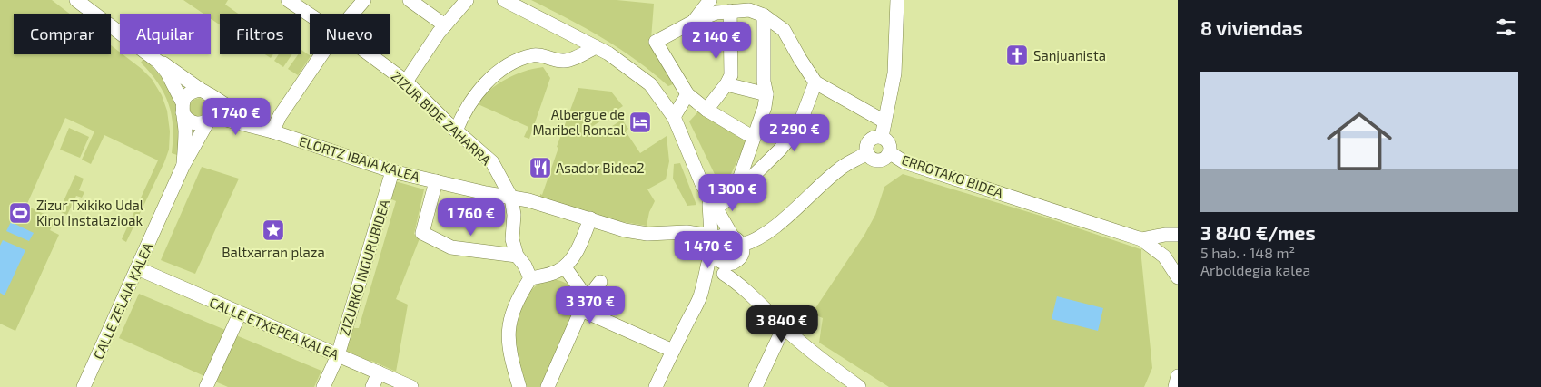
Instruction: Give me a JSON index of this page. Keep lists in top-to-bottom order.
{
  "streets": {
    "street": [
      "ZIZUR BIDE ZAHARRA",
      "ELORTZ IBAIA KALEA",
      "ERROTAKO BIDEA",
      "ZIZURKO INGURUBIDEA",
      "CALLE ZELAIA KALEA",
      "CALLE ETXEPEA KALEA"
    ]
  },
  "crossings": [
    ["ZIZUR BIDE ZAHARRA", "ELORTZ IBAIA KALEA"],
    ["ELORTZ IBAIA KALEA", "ZIZURKO INGURUBIDEA"],
    ["ELORTZ IBAIA KALEA", "CALLE ZELAIA KALEA"],
    ["ZIZURKO INGURUBIDEA", "CALLE ETXEPEA KALEA"],
    ["CALLE ZELAIA KALEA", "CALLE ETXEPEA KALEA"]
  ],
  "places": {
    "church": ["Sanjuanista"],
    "hotel": ["Albergue de Maribel Roncal"],
    "restaurant": ["Asador Bidea2"],
    "sports": ["Zizur Txikiko Udal Kirol Instalazioak"],
    "place": ["Baltxarran plaza"]
  },
  "page": {
    "heading": "8 viviendas",
    "chip": [
      "Comprar",
      "Alquilar",
      "Filtros",
      "Nuevo"
    ],
    "price": [
      "2 140 €",
      "1 740 €",
      "2 290 €",
      "1 300 €",
      "1 760 €",
      "1 470 €",
      "3 370 €",
      "3 840 €"
    ],
    "list": [
      {
        "name": "3 840 €/mes",
        "note": "5 hab. · 148 m² · Arboldegia kalea"
      }
    ]
  }
}
